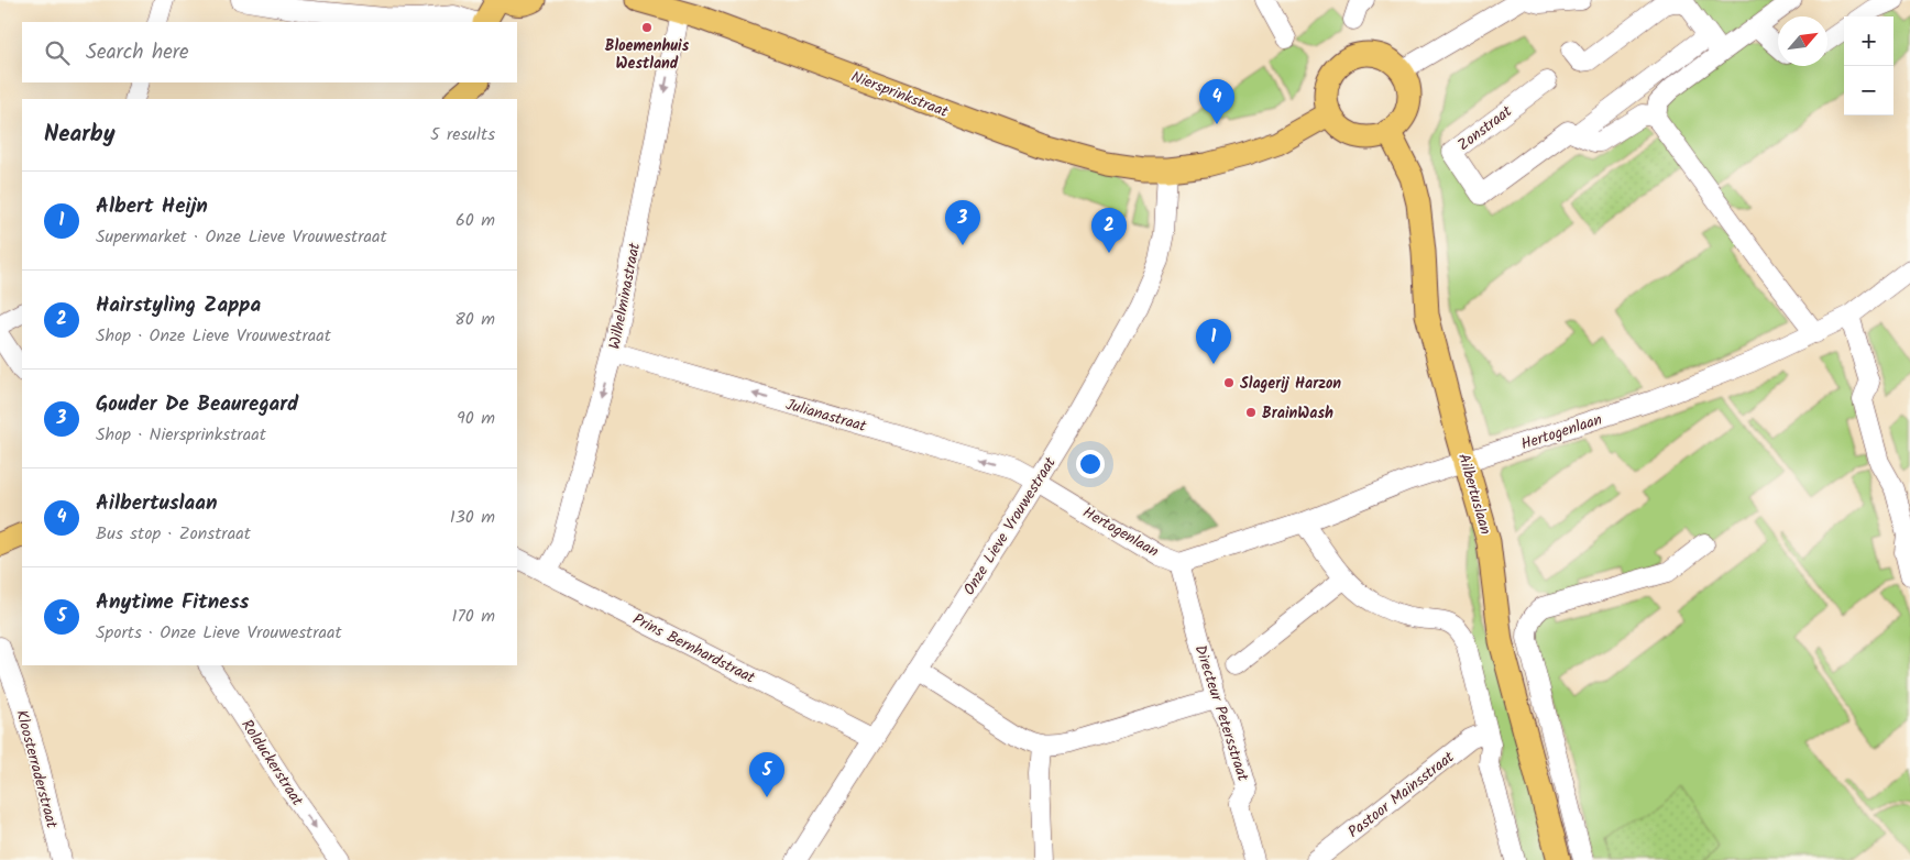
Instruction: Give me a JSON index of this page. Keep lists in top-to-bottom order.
{
  "streets": {
    "main road": ["Niersprinkstraat", "Ailbertuslaan"],
    "street": [
      "Zonstraat",
      "Wilhelminastraat",
      "Julianastraat",
      "Hertogenlaan",
      "Onze Lieve Vrouwestraat",
      "Prins Bernhardstraat",
      "Directeur Petersstraat",
      "Rolduckerstraat",
      "Kloosterraderstraat",
      "Pastoor Mainsstraat"
    ]
  },
  "crossings": [
    ["Niersprinkstraat", "Wilhelminastraat"],
    ["Niersprinkstraat", "Onze Lieve Vrouwestraat"],
    ["Wilhelminastraat", "Julianastraat"],
    ["Wilhelminastraat", "Prins Bernhardstraat"],
    ["Julianastraat", "Hertogenlaan"],
    ["Julianastraat", "Onze Lieve Vrouwestraat"],
    ["Hertogenlaan", "Ailbertuslaan"],
    ["Hertogenlaan", "Onze Lieve Vrouwestraat"],
    ["Hertogenlaan", "Directeur Petersstraat"],
    ["Onze Lieve Vrouwestraat", "Prins Bernhardstraat"]
  ],
  "one_way": ["Wilhelminastraat", "Julianastraat", "Rolduckerstraat"],
  "places": ["Bloemenhuis Westland", "Slagerij Harzon", "BrainWash"],
  "north": "top right",
  "page": {
    "map_buttons": ["+", "−"],
    "search": "Search here",
    "pins": [
      "4",
      "3",
      "2",
      "1",
      "5"
    ],
    "heading": ["Nearby", "5 results"],
    "list": [
      {
        "mark": "1",
        "name": "Albert Heijn",
        "note": "Supermarket · Onze Lieve Vrouwestraat",
        "value": "60 m"
      },
      {
        "mark": "2",
        "name": "Hairstyling Zappa",
        "note": "Shop · Onze Lieve Vrouwestraat",
        "value": "80 m"
      },
      {
        "mark": "3",
        "name": "Gouder De Beauregard",
        "note": "Shop · Niersprinkstraat",
        "value": "90 m"
      },
      {
        "mark": "4",
        "name": "Ailbertuslaan",
        "note": "Bus stop · Zonstraat",
        "value": "130 m"
      },
      {
        "mark": "5",
        "name": "Anytime Fitness",
        "note": "Sports · Onze Lieve Vrouwestraat",
        "value": "170 m"
      }
    ]
  }
}
